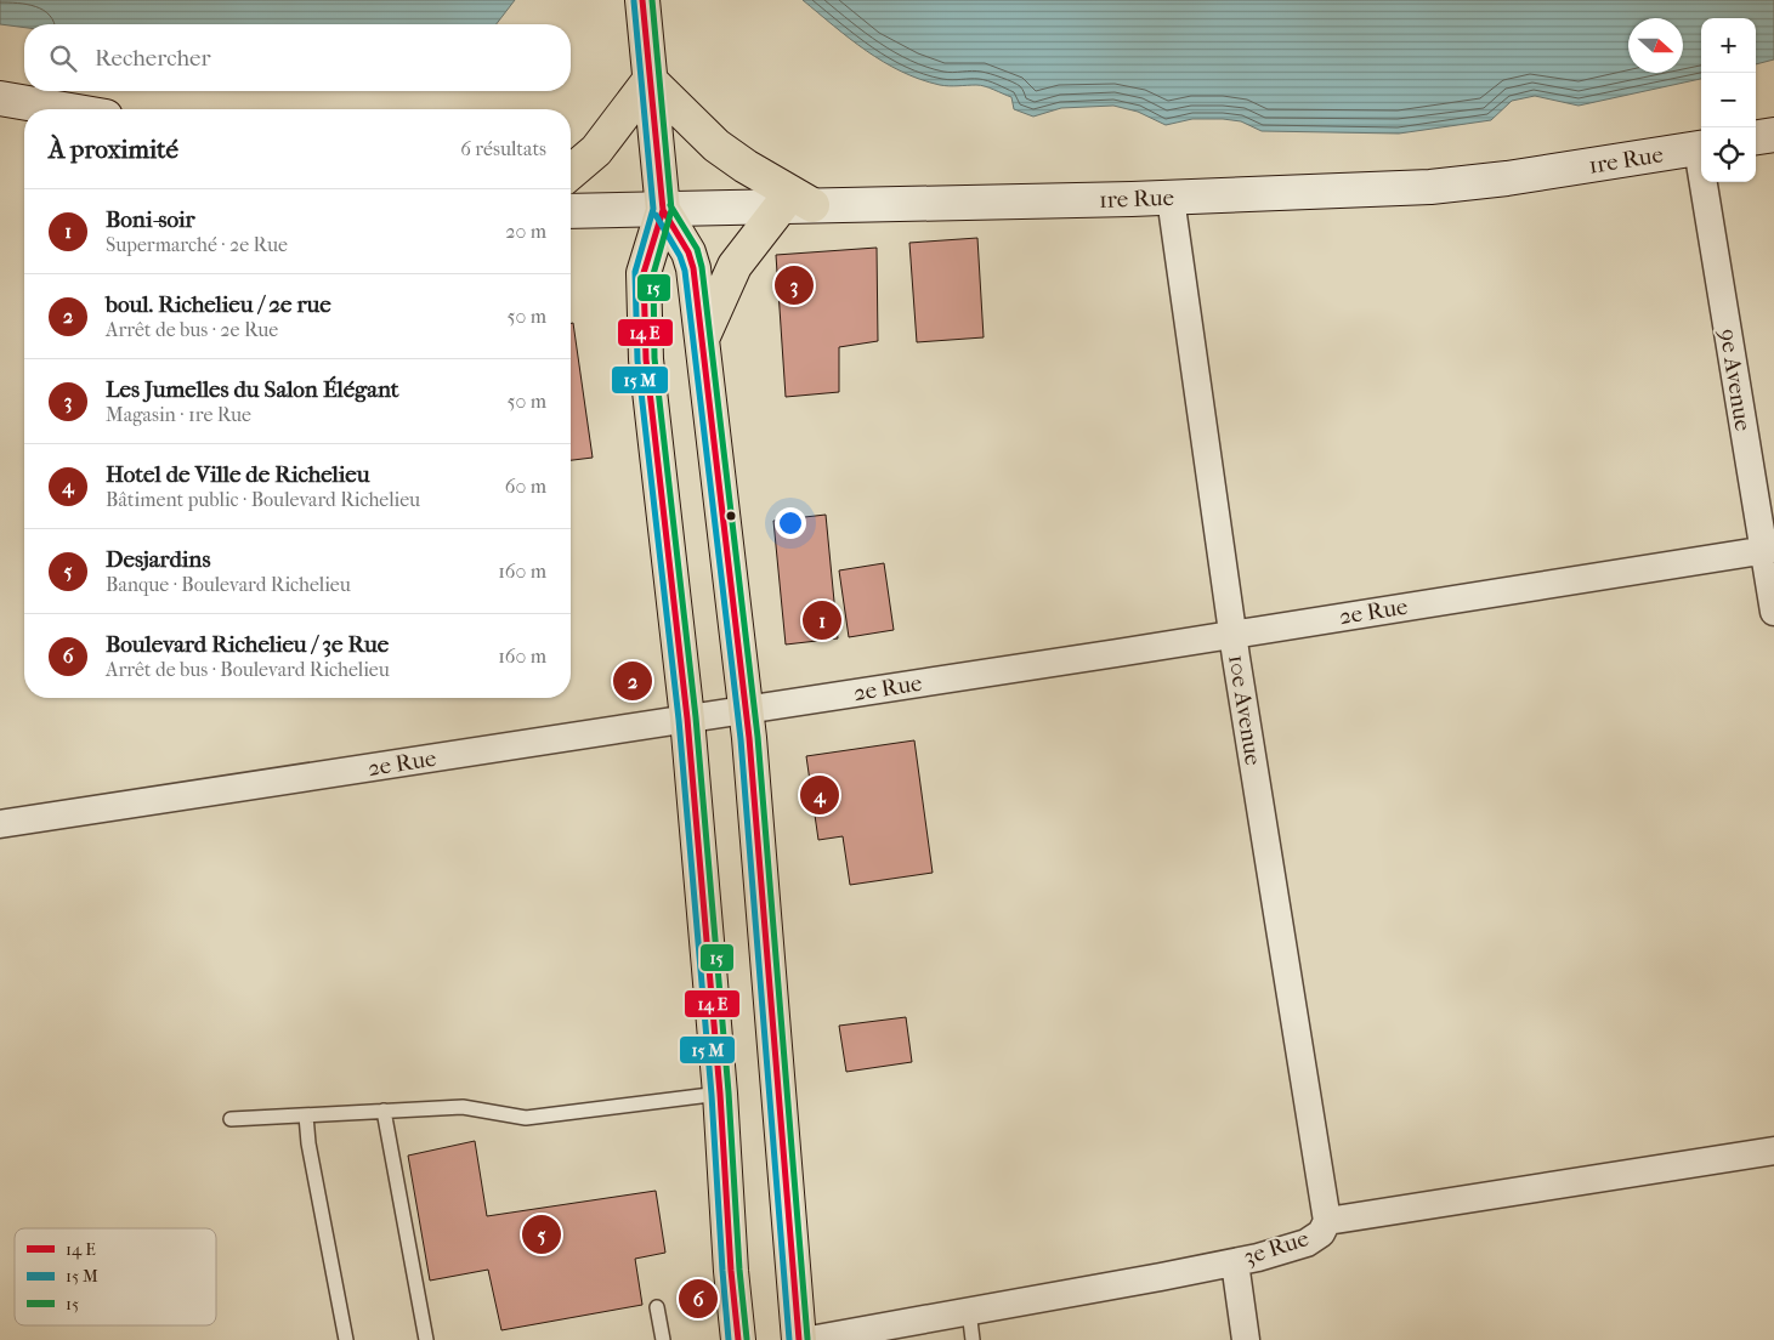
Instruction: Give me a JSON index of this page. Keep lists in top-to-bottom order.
{
  "streets": {
    "street": [
      "1re Rue",
      "9e Avenue",
      "2e Rue",
      "10e Avenue",
      "3e Rue"
    ]
  },
  "crossings": [
    ["1re Rue", "10e Avenue"],
    ["9e Avenue", "2e Rue"],
    ["2e Rue", "10e Avenue"],
    ["10e Avenue", "3e Rue"]
  ],
  "lines": ["transit line 15"],
  "legend": ["14 E", "15 M", "15"],
  "north": "right",
  "page": {
    "map_buttons": ["+", "−"],
    "search": "Rechercher",
    "heading": ["À proximité", "6 résultats"],
    "list": [
      {
        "mark": "1",
        "name": "Boni-soir",
        "note": "Supermarché · 2e Rue",
        "value": "20 m"
      },
      {
        "mark": "2",
        "name": "boul. Richelieu / 2e rue",
        "note": "Arrêt de bus · 2e Rue",
        "value": "50 m"
      },
      {
        "mark": "3",
        "name": "Les Jumelles du Salon Élégant",
        "note": "Magasin · 1re Rue",
        "value": "50 m"
      },
      {
        "mark": "4",
        "name": "Hotel de Ville de Richelieu",
        "note": "Bâtiment public · Boulevard Richelieu",
        "value": "60 m"
      },
      {
        "mark": "5",
        "name": "Desjardins",
        "note": "Banque · Boulevard Richelieu",
        "value": "160 m"
      },
      {
        "mark": "6",
        "name": "Boulevard Richelieu / 3e Rue",
        "note": "Arrêt de bus · Boulevard Richelieu",
        "value": "160 m"
      }
    ],
    "pins": [
      "3",
      "1",
      "2",
      "4",
      "5",
      "6"
    ]
  }
}
